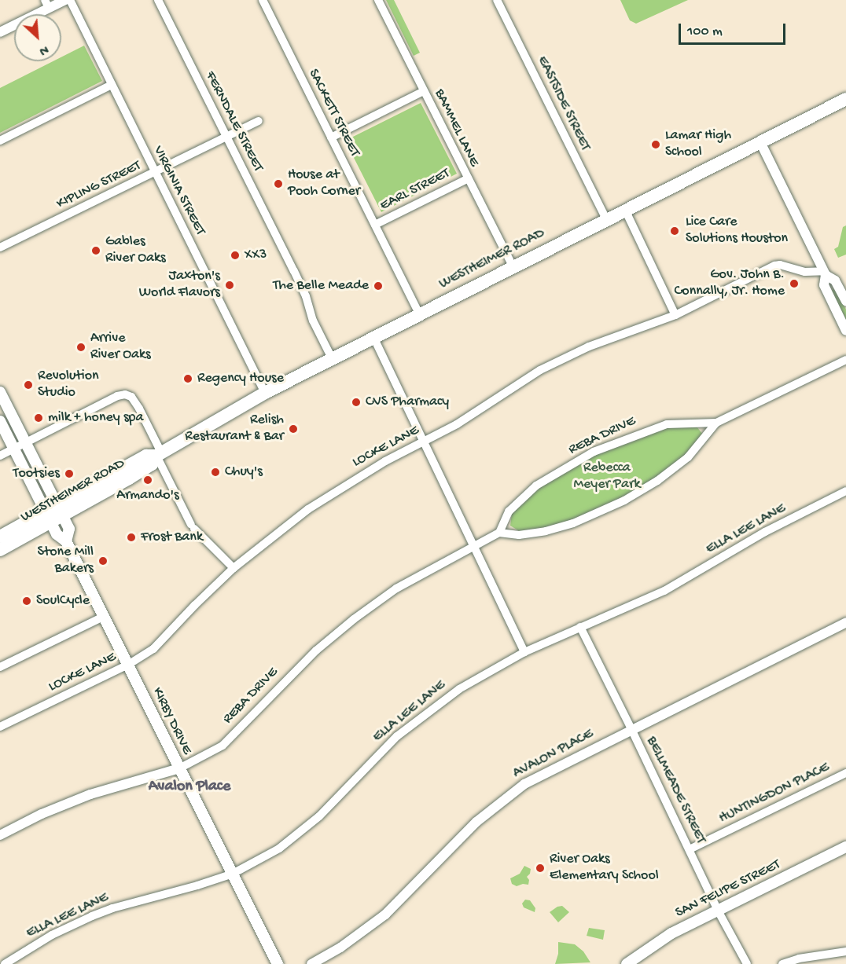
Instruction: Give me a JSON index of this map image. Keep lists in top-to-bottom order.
{
  "streets": {
    "main road": ["WESTHEIMER ROAD", "KIRBY DRIVE", "SAN FELIPE STREET"],
    "street": [
      "EASTSIDE STREET",
      "SACKETT STREET",
      "FERNDALE STREET",
      "BAMMEL LANE",
      "KIPLING STREET",
      "EARL STREET",
      "VIRGINIA STREET",
      "REBA DRIVE",
      "LOCKE LANE",
      "ELLA LEE LANE",
      "AVALON PLACE",
      "BELLMEADE STREET",
      "HUNTINGDON PLACE"
    ]
  },
  "crossings": [
    ["EASTSIDE STREET", "WESTHEIMER ROAD"],
    ["SACKETT STREET", "EARL STREET"],
    ["SACKETT STREET", "WESTHEIMER ROAD"],
    ["FERNDALE STREET", "KIPLING STREET"],
    ["FERNDALE STREET", "WESTHEIMER ROAD"],
    ["BAMMEL LANE", "EARL STREET"],
    ["BAMMEL LANE", "WESTHEIMER ROAD"],
    ["KIPLING STREET", "VIRGINIA STREET"],
    ["VIRGINIA STREET", "WESTHEIMER ROAD"],
    ["WESTHEIMER ROAD", "KIRBY DRIVE"],
    ["REBA DRIVE", "KIRBY DRIVE"],
    ["LOCKE LANE", "KIRBY DRIVE"],
    ["ELLA LEE LANE", "KIRBY DRIVE"],
    ["ELLA LEE LANE", "BELLMEADE STREET"],
    ["AVALON PLACE", "BELLMEADE STREET"],
    ["BELLMEADE STREET", "HUNTINGDON PLACE"],
    ["BELLMEADE STREET", "SAN FELIPE STREET"]
  ],
  "districts": ["Avalon Place"],
  "parks": ["Rebecca Meyer Park"],
  "places": [
    "Lamar High School",
    "House at Pooh Corner",
    "Lice Care Solutions Houston",
    "Gables River Oaks",
    "XX3",
    "Gov. John B. Connally, Jr. Home",
    "Jaxton's World Flavors",
    "The Belle Meade",
    "Arrive River Oaks",
    "Regency House",
    "Revolution Studio",
    "CVS Pharmacy",
    "milk + honey spa",
    "Relish Restaurant & Bar",
    "Chuy's",
    "Tootsies",
    "Armando's",
    "Frost Bank",
    "Stone Mill Bakers",
    "SoulCycle",
    "River Oaks Elementary School"
  ],
  "scale_bar": "100 m",
  "north": "bottom right"
}
